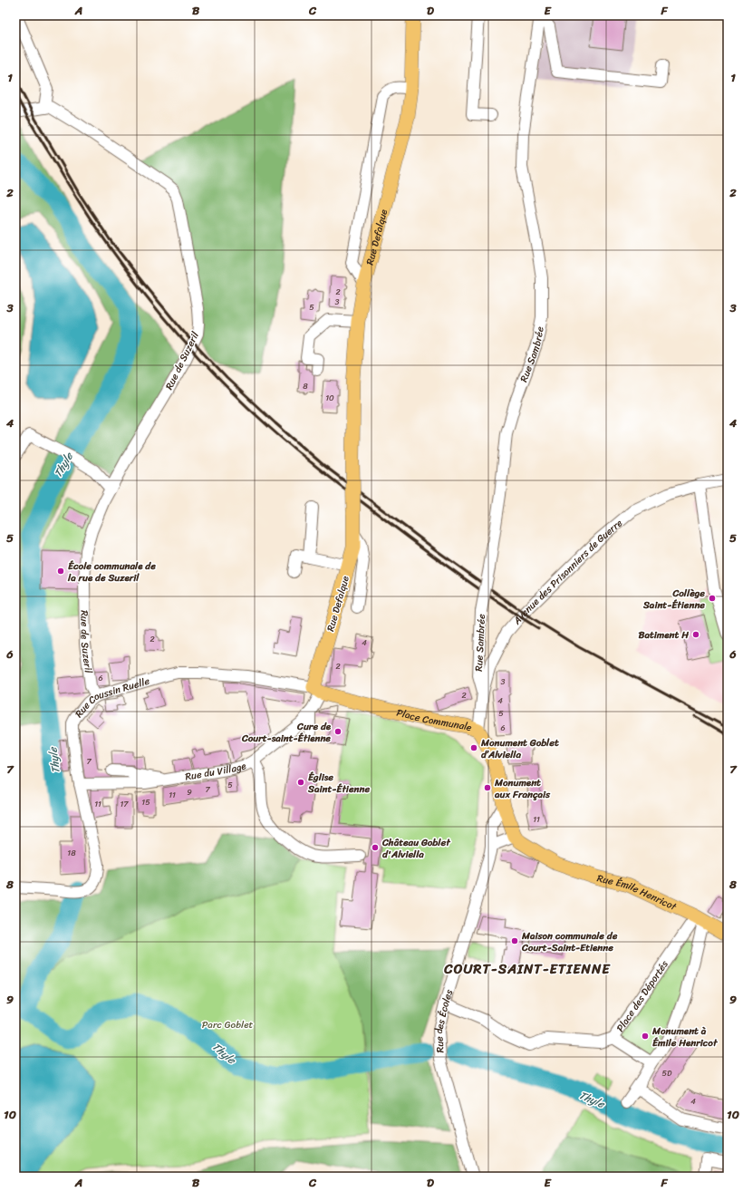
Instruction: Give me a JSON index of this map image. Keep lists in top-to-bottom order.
{
  "streets": {
    "main road": ["Rue Defalque", "Place Communale", "Rue Émile Henricot"],
    "street": [
      "Rue Sambrée",
      "Rue de Suzeril",
      "Avenue des Prisonniers de Guerre",
      "Rue Coussin Ruelle",
      "Rue du Village",
      "Place des Déportés",
      "Rue des Écoles"
    ]
  },
  "crossings": [
    ["Rue Defalque", "Rue Coussin Ruelle"],
    ["Rue Defalque", "Place Communale"],
    ["Rue Defalque", "Rue du Village"],
    ["Rue Sambrée", "Avenue des Prisonniers de Guerre"],
    ["Rue de Suzeril", "Rue Coussin Ruelle"],
    ["Avenue des Prisonniers de Guerre", "Place Communale"],
    ["Rue Coussin Ruelle", "Place Communale"],
    ["Rue Coussin Ruelle", "Rue du Village"],
    ["Place Communale", "Rue du Village"],
    ["Place Communale", "Rue Émile Henricot"],
    ["Rue Émile Henricot", "Place des Déportés"]
  ],
  "districts": ["COURT-SAINT-ETIENNE"],
  "water": ["Thyle"],
  "parks": ["Parc Goblet"],
  "places": [
    "École communale de la rue de Suzeril",
    "Collège Saint-Étienne",
    "Batiment H",
    "Cure de Court-saint-Étienne",
    "Monument Goblet d’Alviella",
    "Église Saint-Étienne",
    "Monument aux Français",
    "Château Goblet d'Alviella",
    "Maison communale de Court-Saint-Etienne",
    "Monument à Émile Henricot"
  ],
  "house_numbers": [
    "2",
    "3",
    "5",
    "8",
    "10",
    "2",
    "4",
    "2",
    "6",
    "3",
    "2",
    "4",
    "5",
    "6",
    "7",
    "5",
    "7",
    "9",
    "11",
    "15",
    "11",
    "17",
    "11",
    "18",
    "5D",
    "4"
  ],
  "grid": {
    "columns": [
      "A",
      "B",
      "C",
      "D",
      "E",
      "F"
    ],
    "rows": [
      "1",
      "2",
      "3",
      "4",
      "5",
      "6",
      "7",
      "8",
      "9",
      "10"
    ]
  }
}
